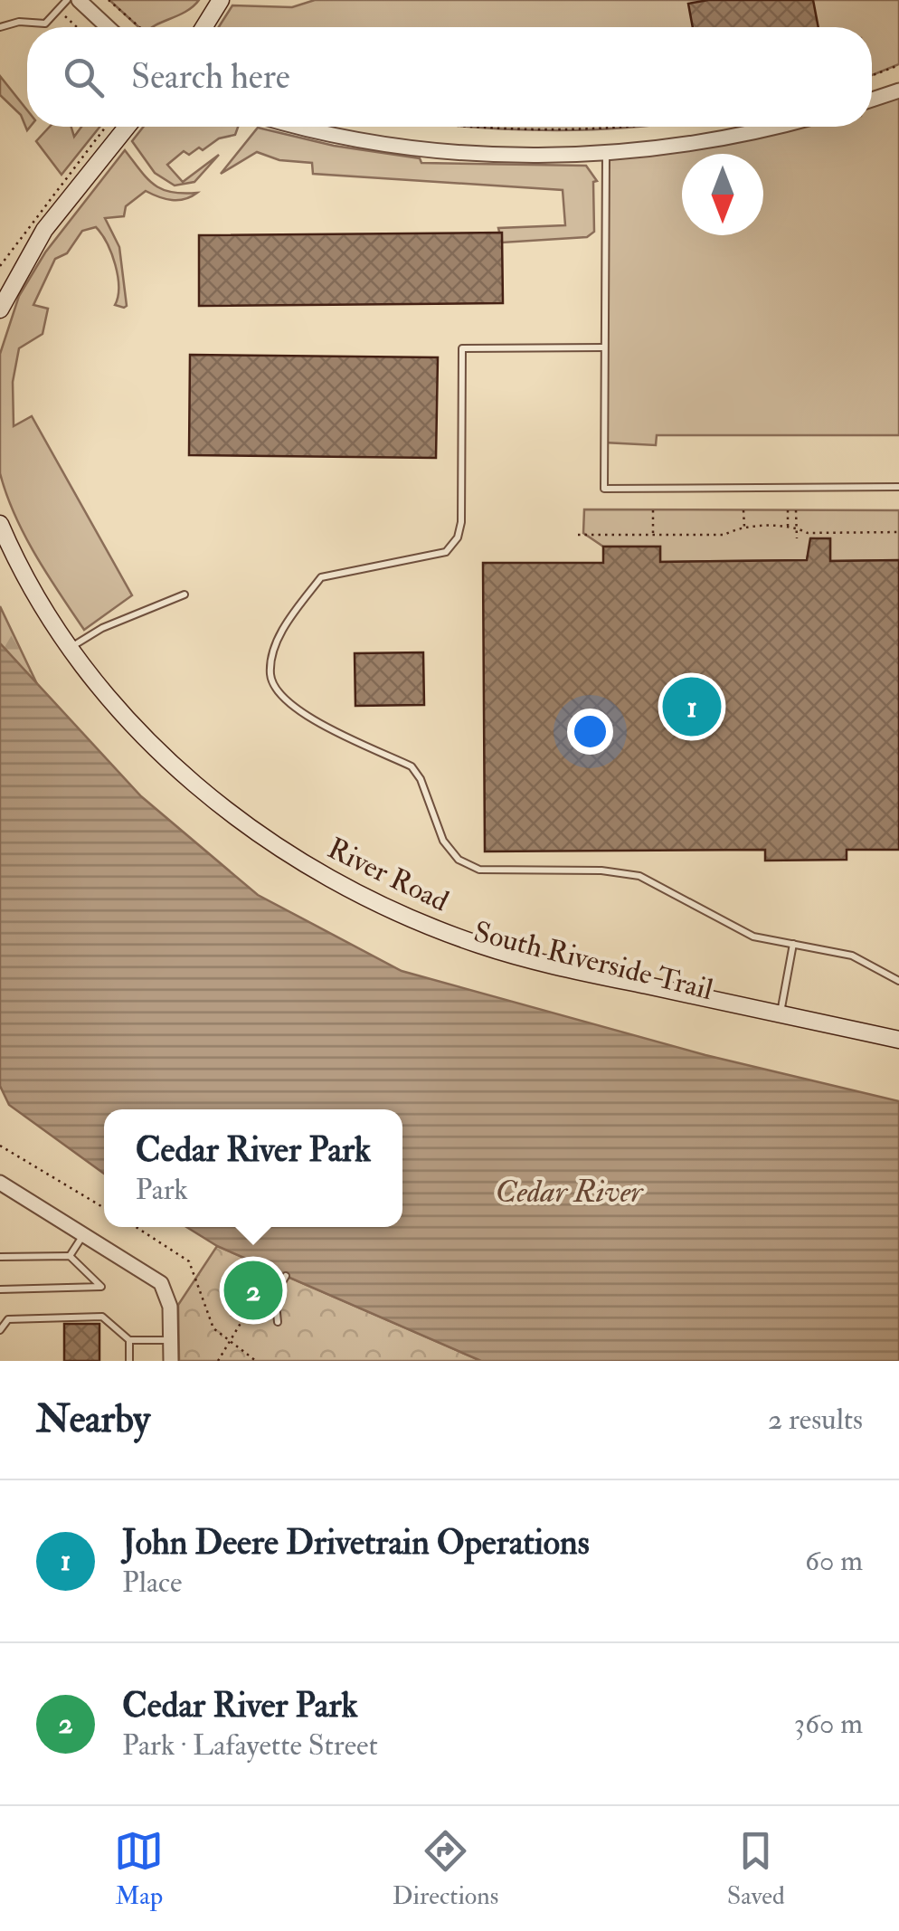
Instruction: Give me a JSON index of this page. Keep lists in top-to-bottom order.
{
  "streets": {
    "main road": ["River Road"]
  },
  "water": ["Cedar River"],
  "north": "bottom",
  "page": {
    "search": "Search here",
    "pins": ["1", "2"],
    "popup": ["Cedar River Park", "Park"],
    "heading": ["Nearby", "2 results"],
    "list": [
      {
        "mark": "1",
        "name": "John Deere Drivetrain Operations",
        "note": "Place",
        "value": "60 m"
      },
      {
        "mark": "2",
        "name": "Cedar River Park",
        "note": "Park · Lafayette Street",
        "value": "360 m"
      }
    ],
    "nav": ["Map", "Directions", "Saved"]
  }
}
